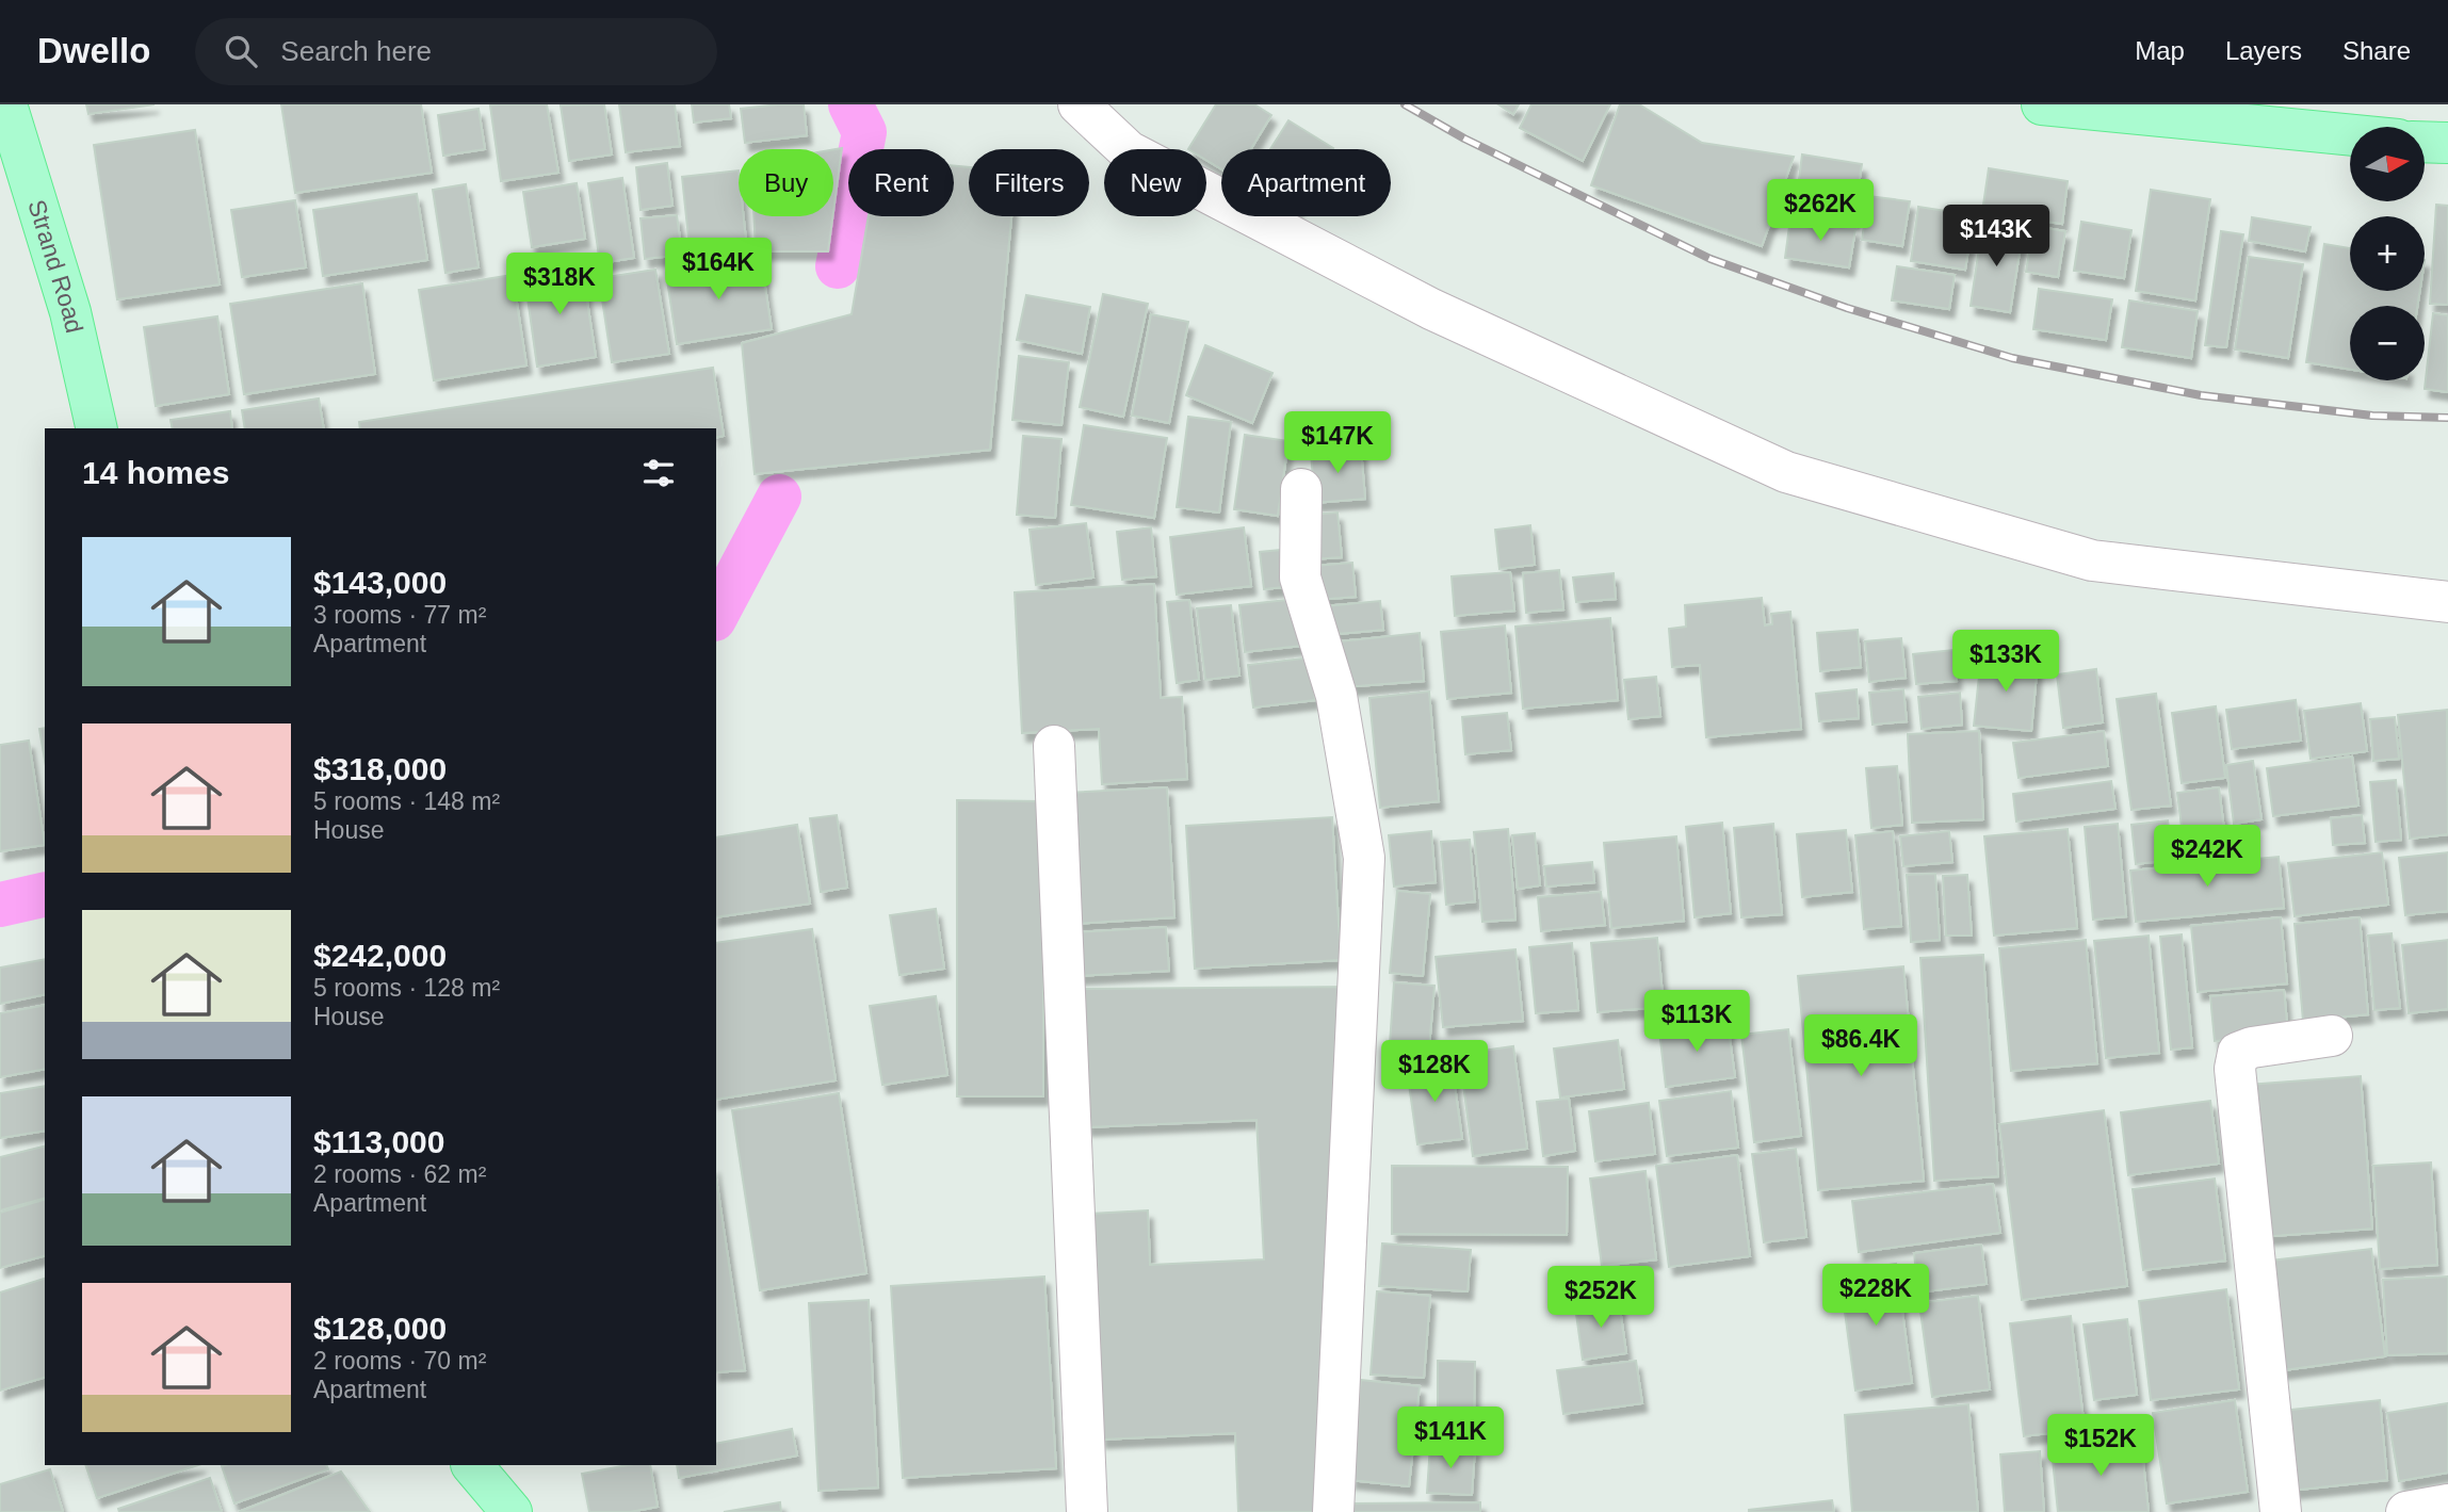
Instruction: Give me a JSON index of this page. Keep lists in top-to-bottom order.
{
  "streets": {
    "main road": ["Strand Road"]
  },
  "north": "right",
  "page": {
    "header": "Dwello",
    "search": "Search here",
    "nav": ["Map", "Layers", "Share"],
    "map_buttons": ["+", "−"],
    "chip": [
      "Buy",
      "Rent",
      "Filters",
      "New",
      "Apartment"
    ],
    "price": [
      "$262K",
      "$143K",
      "$164K",
      "$318K",
      "$147K",
      "$133K",
      "$242K",
      "$113K",
      "$86.4K",
      "$128K",
      "$228K",
      "$252K",
      "$141K",
      "$152K"
    ],
    "heading": "14 homes",
    "list": [
      {
        "name": "$143,000",
        "note": "3 rooms · 77 m² · Apartment"
      },
      {
        "name": "$318,000",
        "note": "5 rooms · 148 m² · House"
      },
      {
        "name": "$242,000",
        "note": "5 rooms · 128 m² · House"
      },
      {
        "name": "$113,000",
        "note": "2 rooms · 62 m² · Apartment"
      },
      {
        "name": "$128,000",
        "note": "2 rooms · 70 m² · Apartment"
      }
    ]
  }
}
